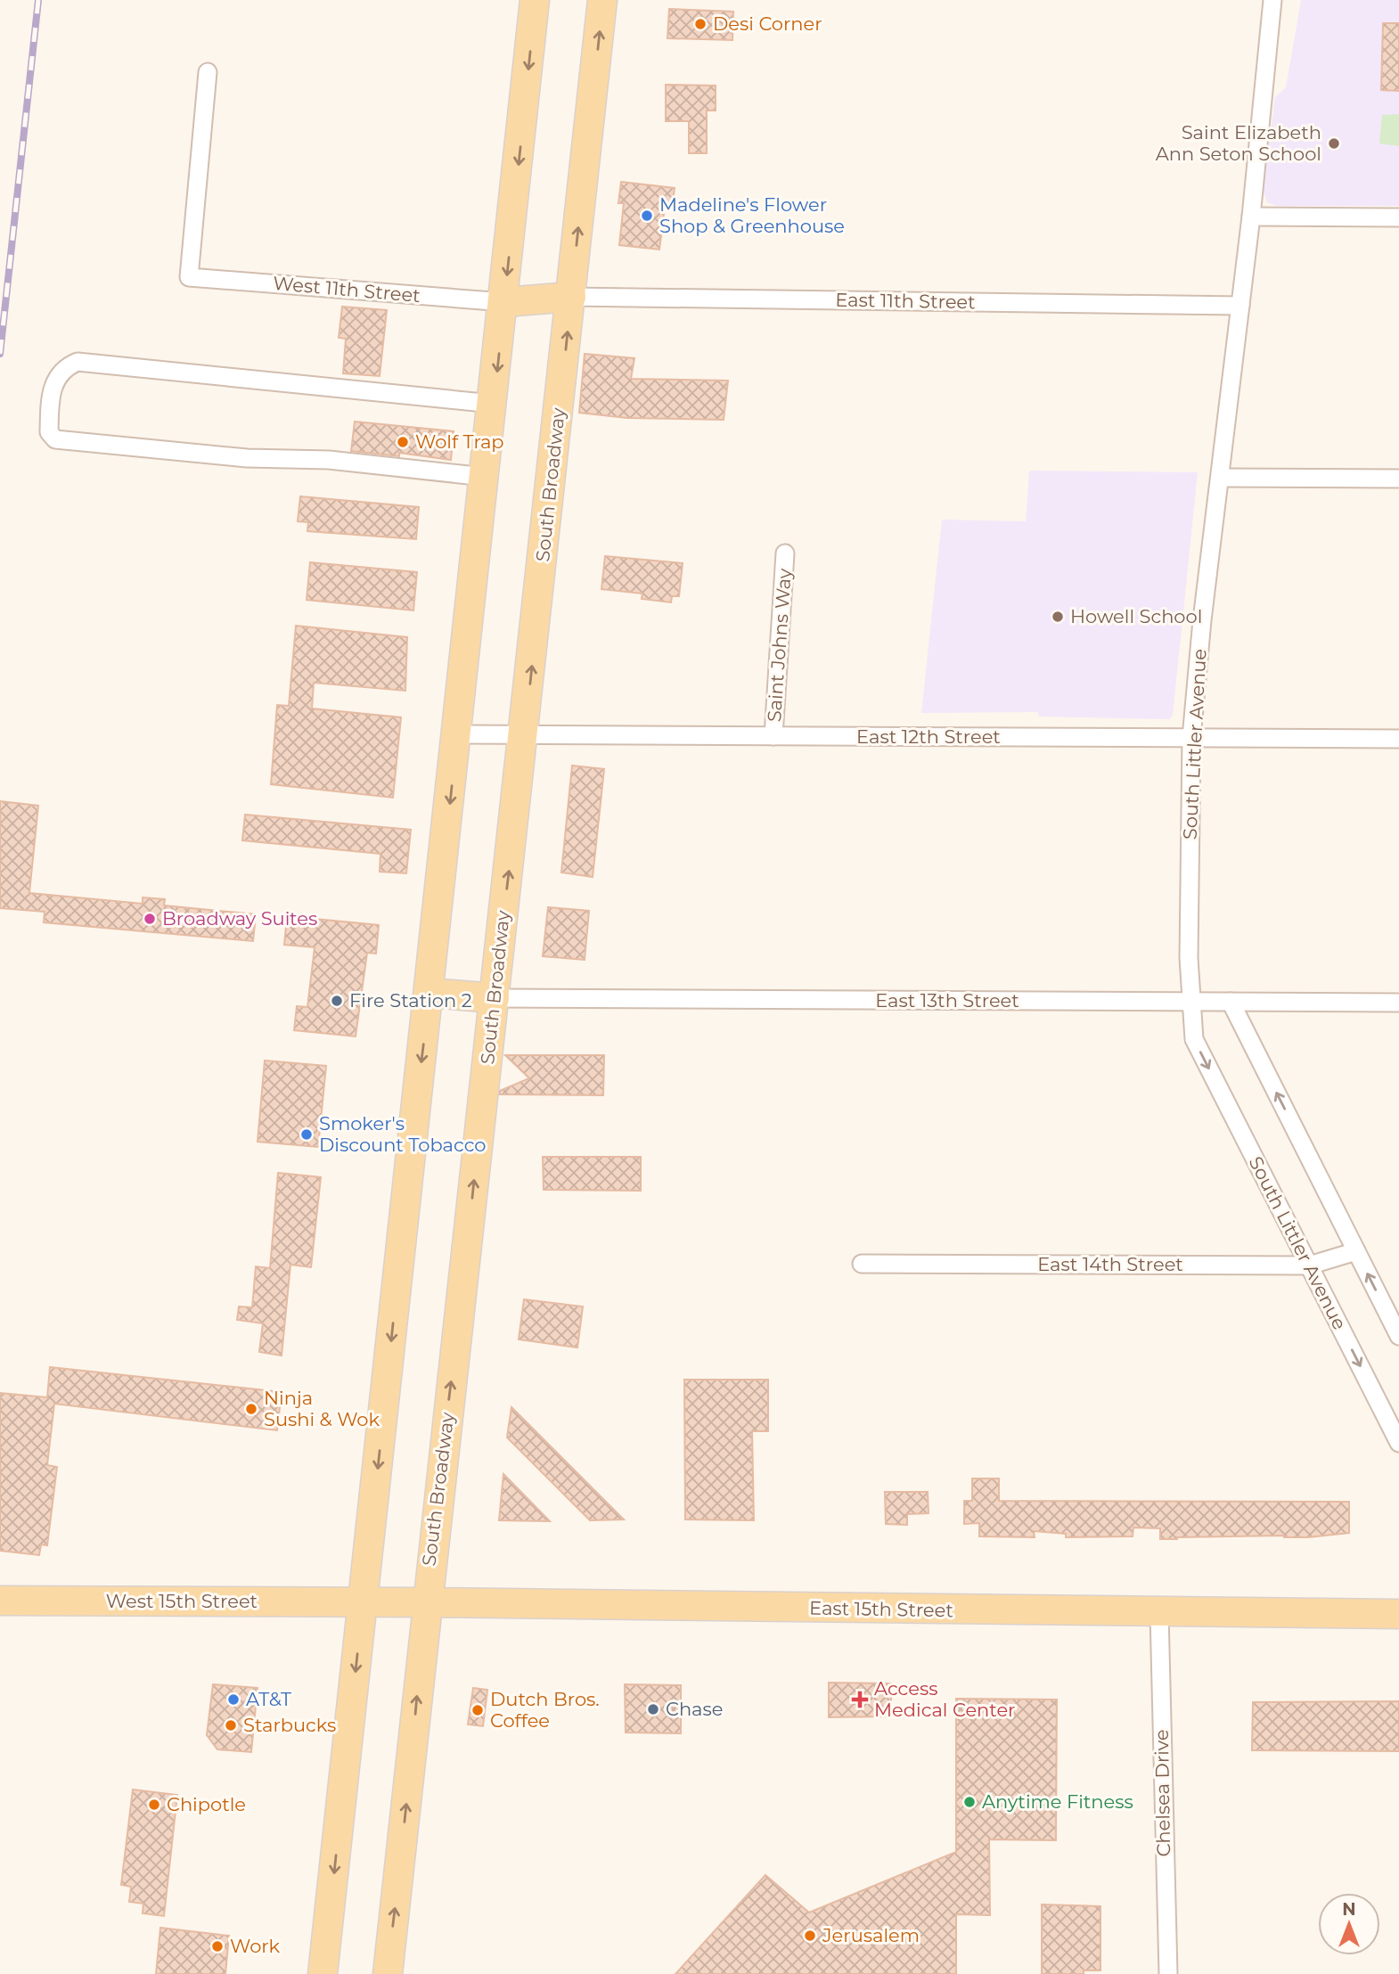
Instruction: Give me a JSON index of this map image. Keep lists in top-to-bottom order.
{
  "streets": {
    "main road": ["South Broadway", "West 15th Street", "East 15th Street"],
    "street": [
      "West 11th Street",
      "East 11th Street",
      "Saint Johns Way",
      "East 12th Street",
      "South Littler Avenue",
      "East 13th Street",
      "East 14th Street",
      "Chelsea Drive"
    ]
  },
  "crossings": [
    ["East 11th Street", "South Broadway"],
    ["East 11th Street", "South Littler Avenue"],
    ["South Broadway", "East 12th Street"],
    ["South Broadway", "East 13th Street"],
    ["South Broadway", "East 15th Street"],
    ["Saint Johns Way", "East 12th Street"],
    ["East 12th Street", "South Littler Avenue"],
    ["South Littler Avenue", "East 13th Street"],
    ["South Littler Avenue", "East 14th Street"],
    ["West 15th Street", "East 15th Street"],
    ["East 15th Street", "Chelsea Drive"]
  ],
  "places": {
    "other": [
      "Desi Corner",
      "Saint Elizabeth Ann Seton School",
      "Madeline's Flower Shop & Greenhouse",
      "Wolf Trap",
      "Howell School",
      "Broadway Suites",
      "Fire Station 2",
      "Smoker's Discount Tobacco",
      "Ninja Sushi & Wok",
      "AT&T",
      "Chase",
      "Dutch Bros. Coffee",
      "Starbucks",
      "Anytime Fitness",
      "Chipotle",
      "Jerusalem",
      "Work"
    ],
    "health": ["Access Medical Center"]
  },
  "north": "top"
}
